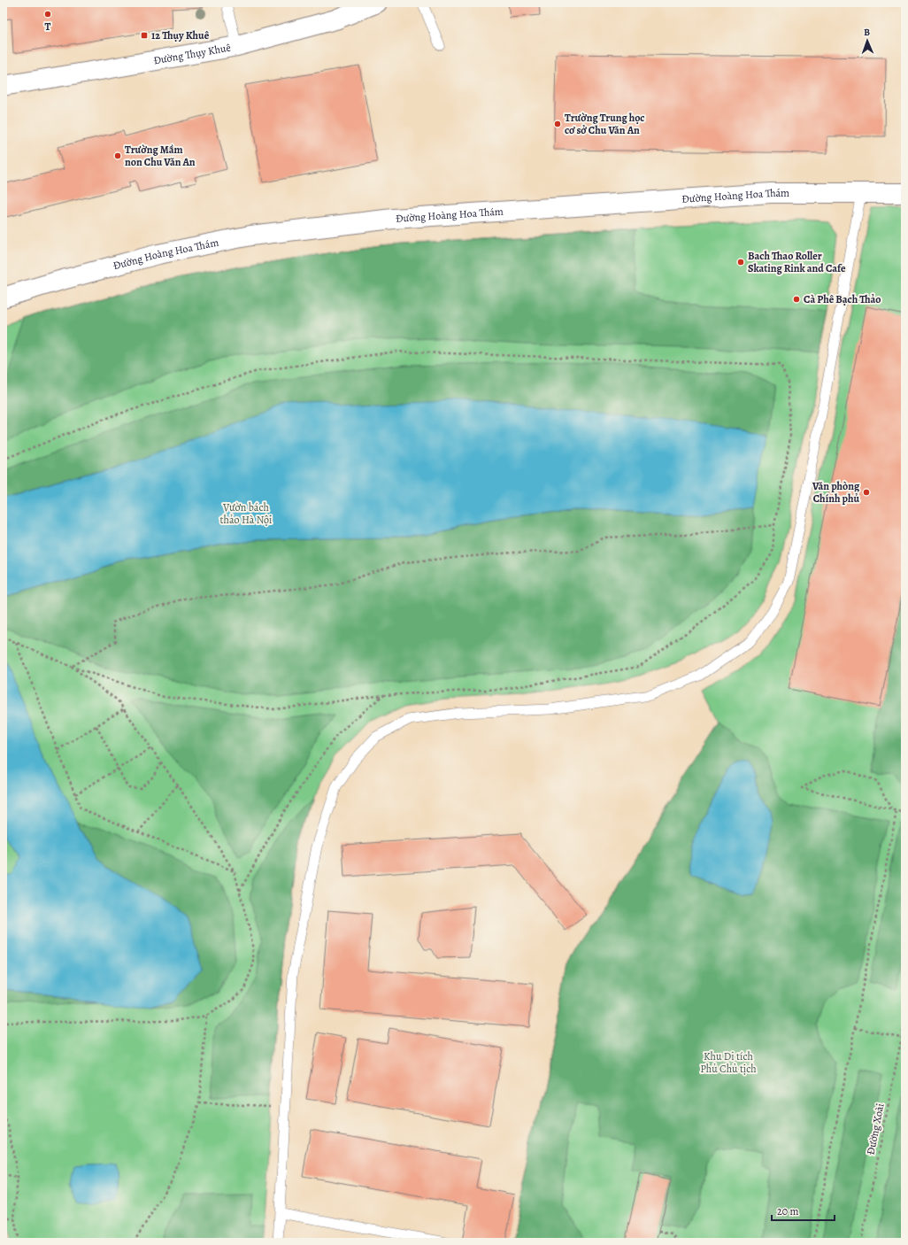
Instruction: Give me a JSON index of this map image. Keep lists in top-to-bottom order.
{
  "streets": {
    "main road": ["Đường Thụy Khuê", "Đường Hoàng Hoa Thám"],
    "path": ["Đường Xoài"]
  },
  "parks": ["Vườn bách thảo Hà Nội", "Khu Di tích Phủ Chủ tịch"],
  "places": {
    "other": [
      "T",
      "Trường Trung học cơ sở Chu Văn An",
      "Trường Mầm non Chu Văn An",
      "Bach Thao Roller Skating Rink and Cafe",
      "Cà Phê Bạch Thảo",
      "Văn phòng Chính phủ"
    ],
    "transit": ["12 Thụy Khuê"]
  },
  "scale_bar": "20 m",
  "north": "top"
}
